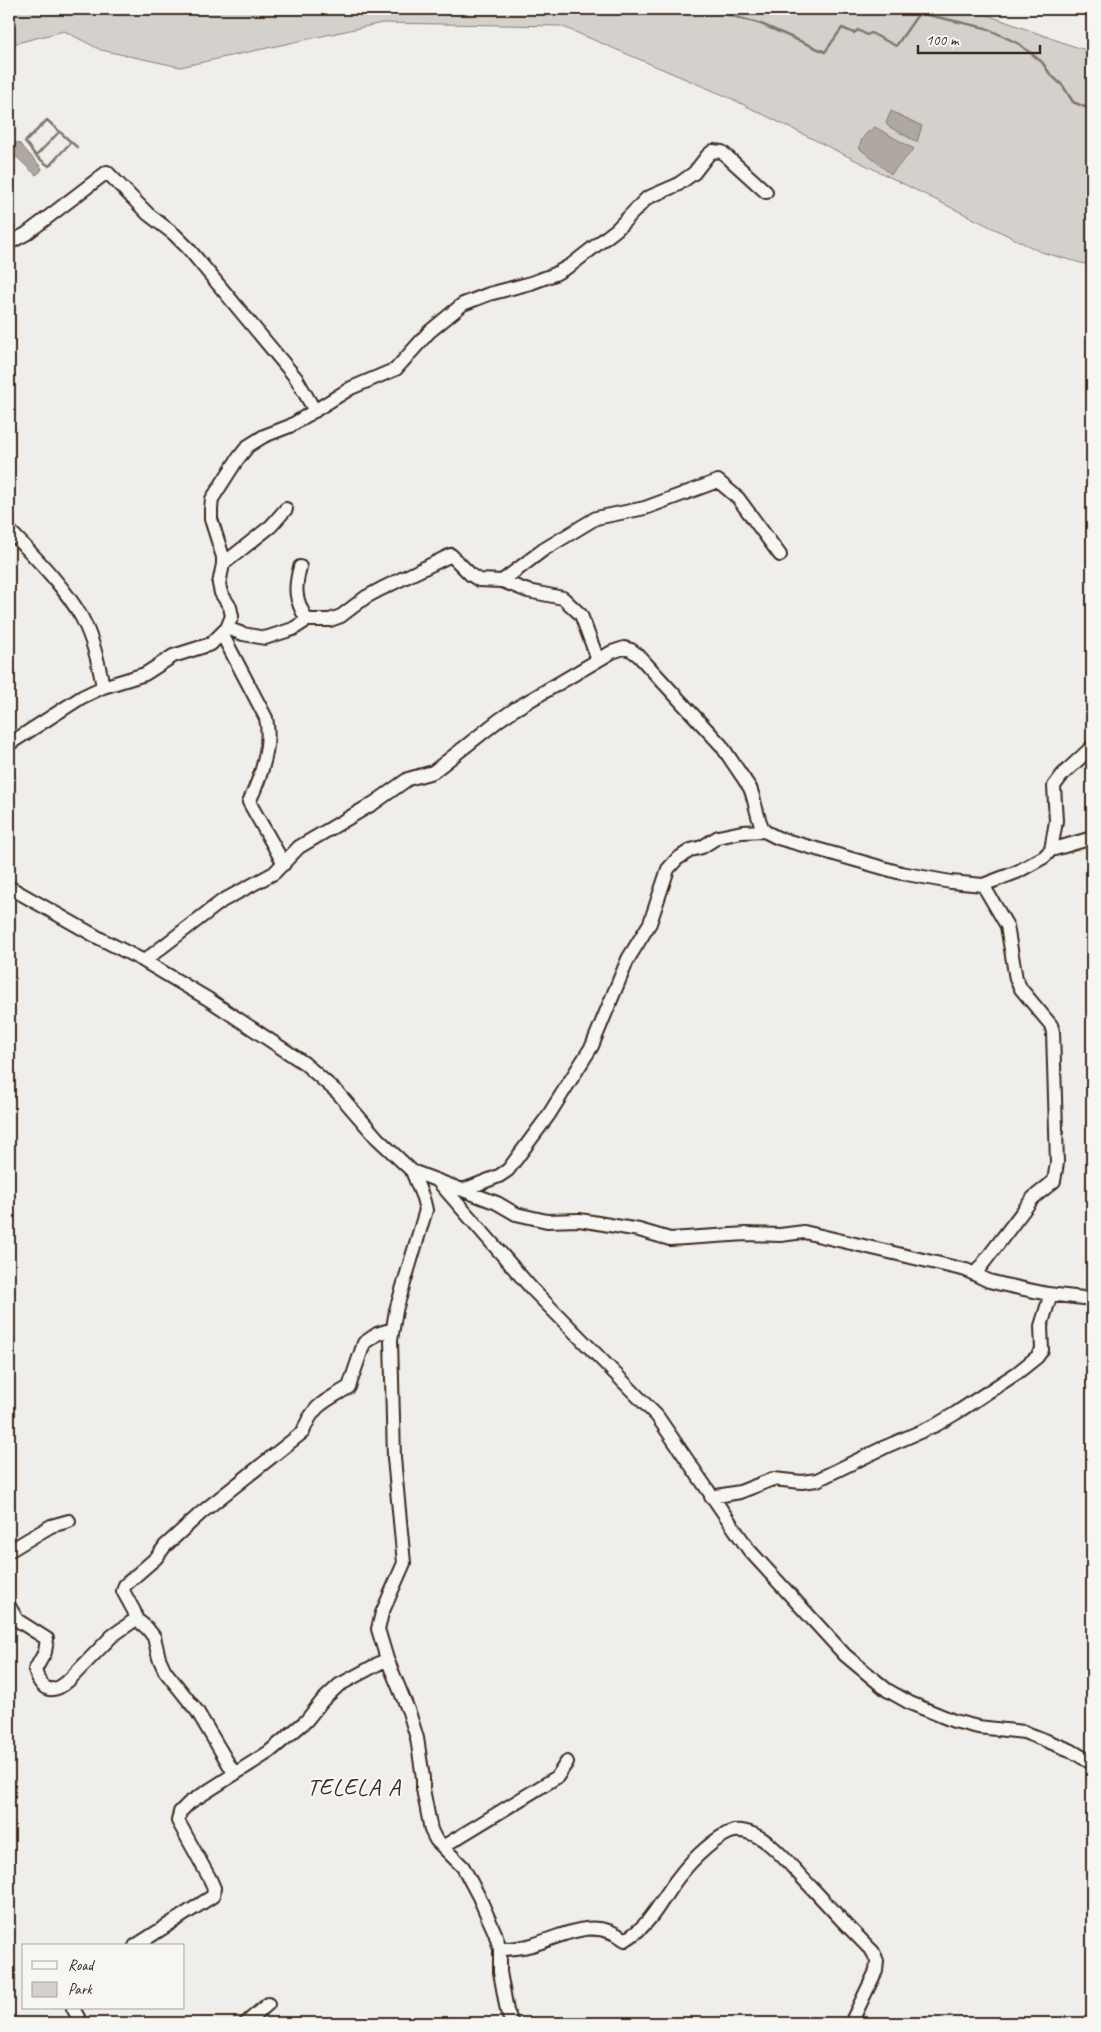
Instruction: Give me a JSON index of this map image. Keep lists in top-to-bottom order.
{
  "districts": ["TELELA A"],
  "legend": ["Road", "Park"],
  "scale_bar": "100 m"
}
